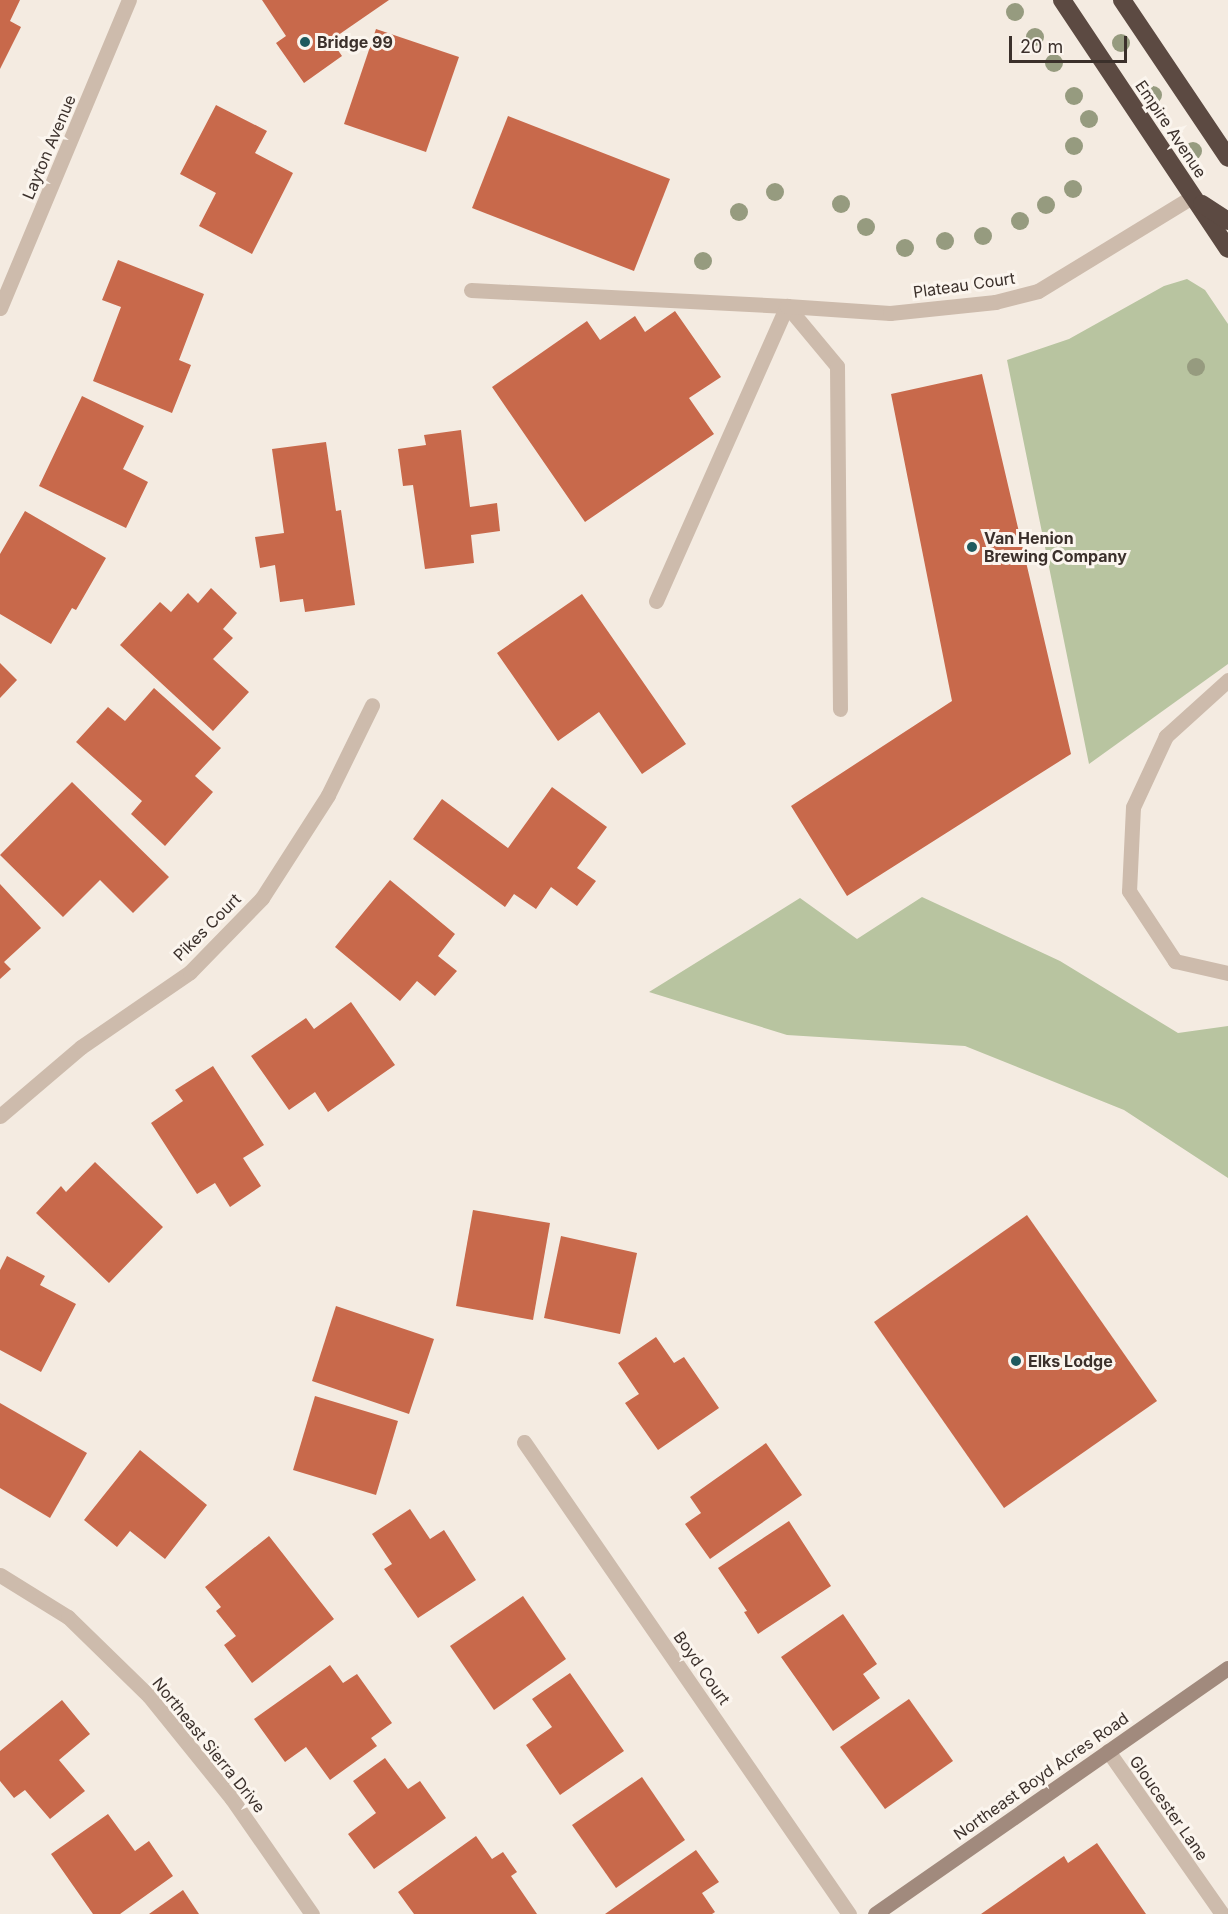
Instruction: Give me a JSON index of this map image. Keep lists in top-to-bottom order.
{
  "streets": {
    "highway": ["Empire Avenue"],
    "street": [
      "Layton Avenue",
      "Plateau Court",
      "Pikes Court",
      "Boyd Court",
      "Northeast Sierra Drive",
      "Northeast Boyd Acres Road",
      "Gloucester Lane"
    ]
  },
  "crossings": [
    ["Empire Avenue", "Plateau Court"],
    ["Northeast Boyd Acres Road", "Gloucester Lane"]
  ],
  "places": ["Bridge 99", "Van Henion Brewing Company", "Elks Lodge"],
  "scale_bar": "20 m"
}
